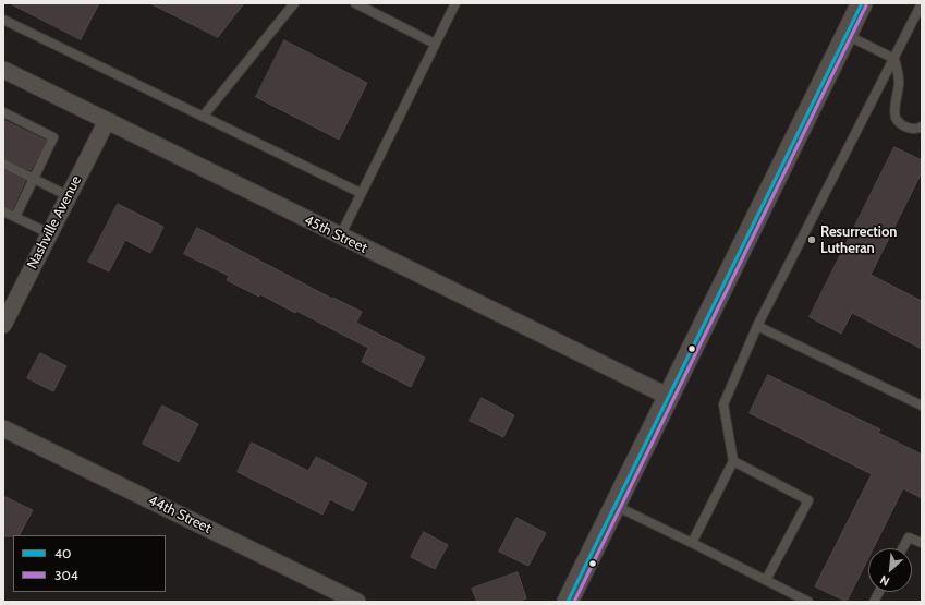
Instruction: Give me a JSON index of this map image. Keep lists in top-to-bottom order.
{
  "streets": {
    "street": ["Nashville Avenue", "45th Street", "44th Street"]
  },
  "crossings": [
    ["Nashville Avenue", "45th Street"]
  ],
  "places": ["Resurrection Lutheran"],
  "lines": ["transit line 40", "transit line 304"],
  "legend": ["40", "304"],
  "north": "bottom left"
}
